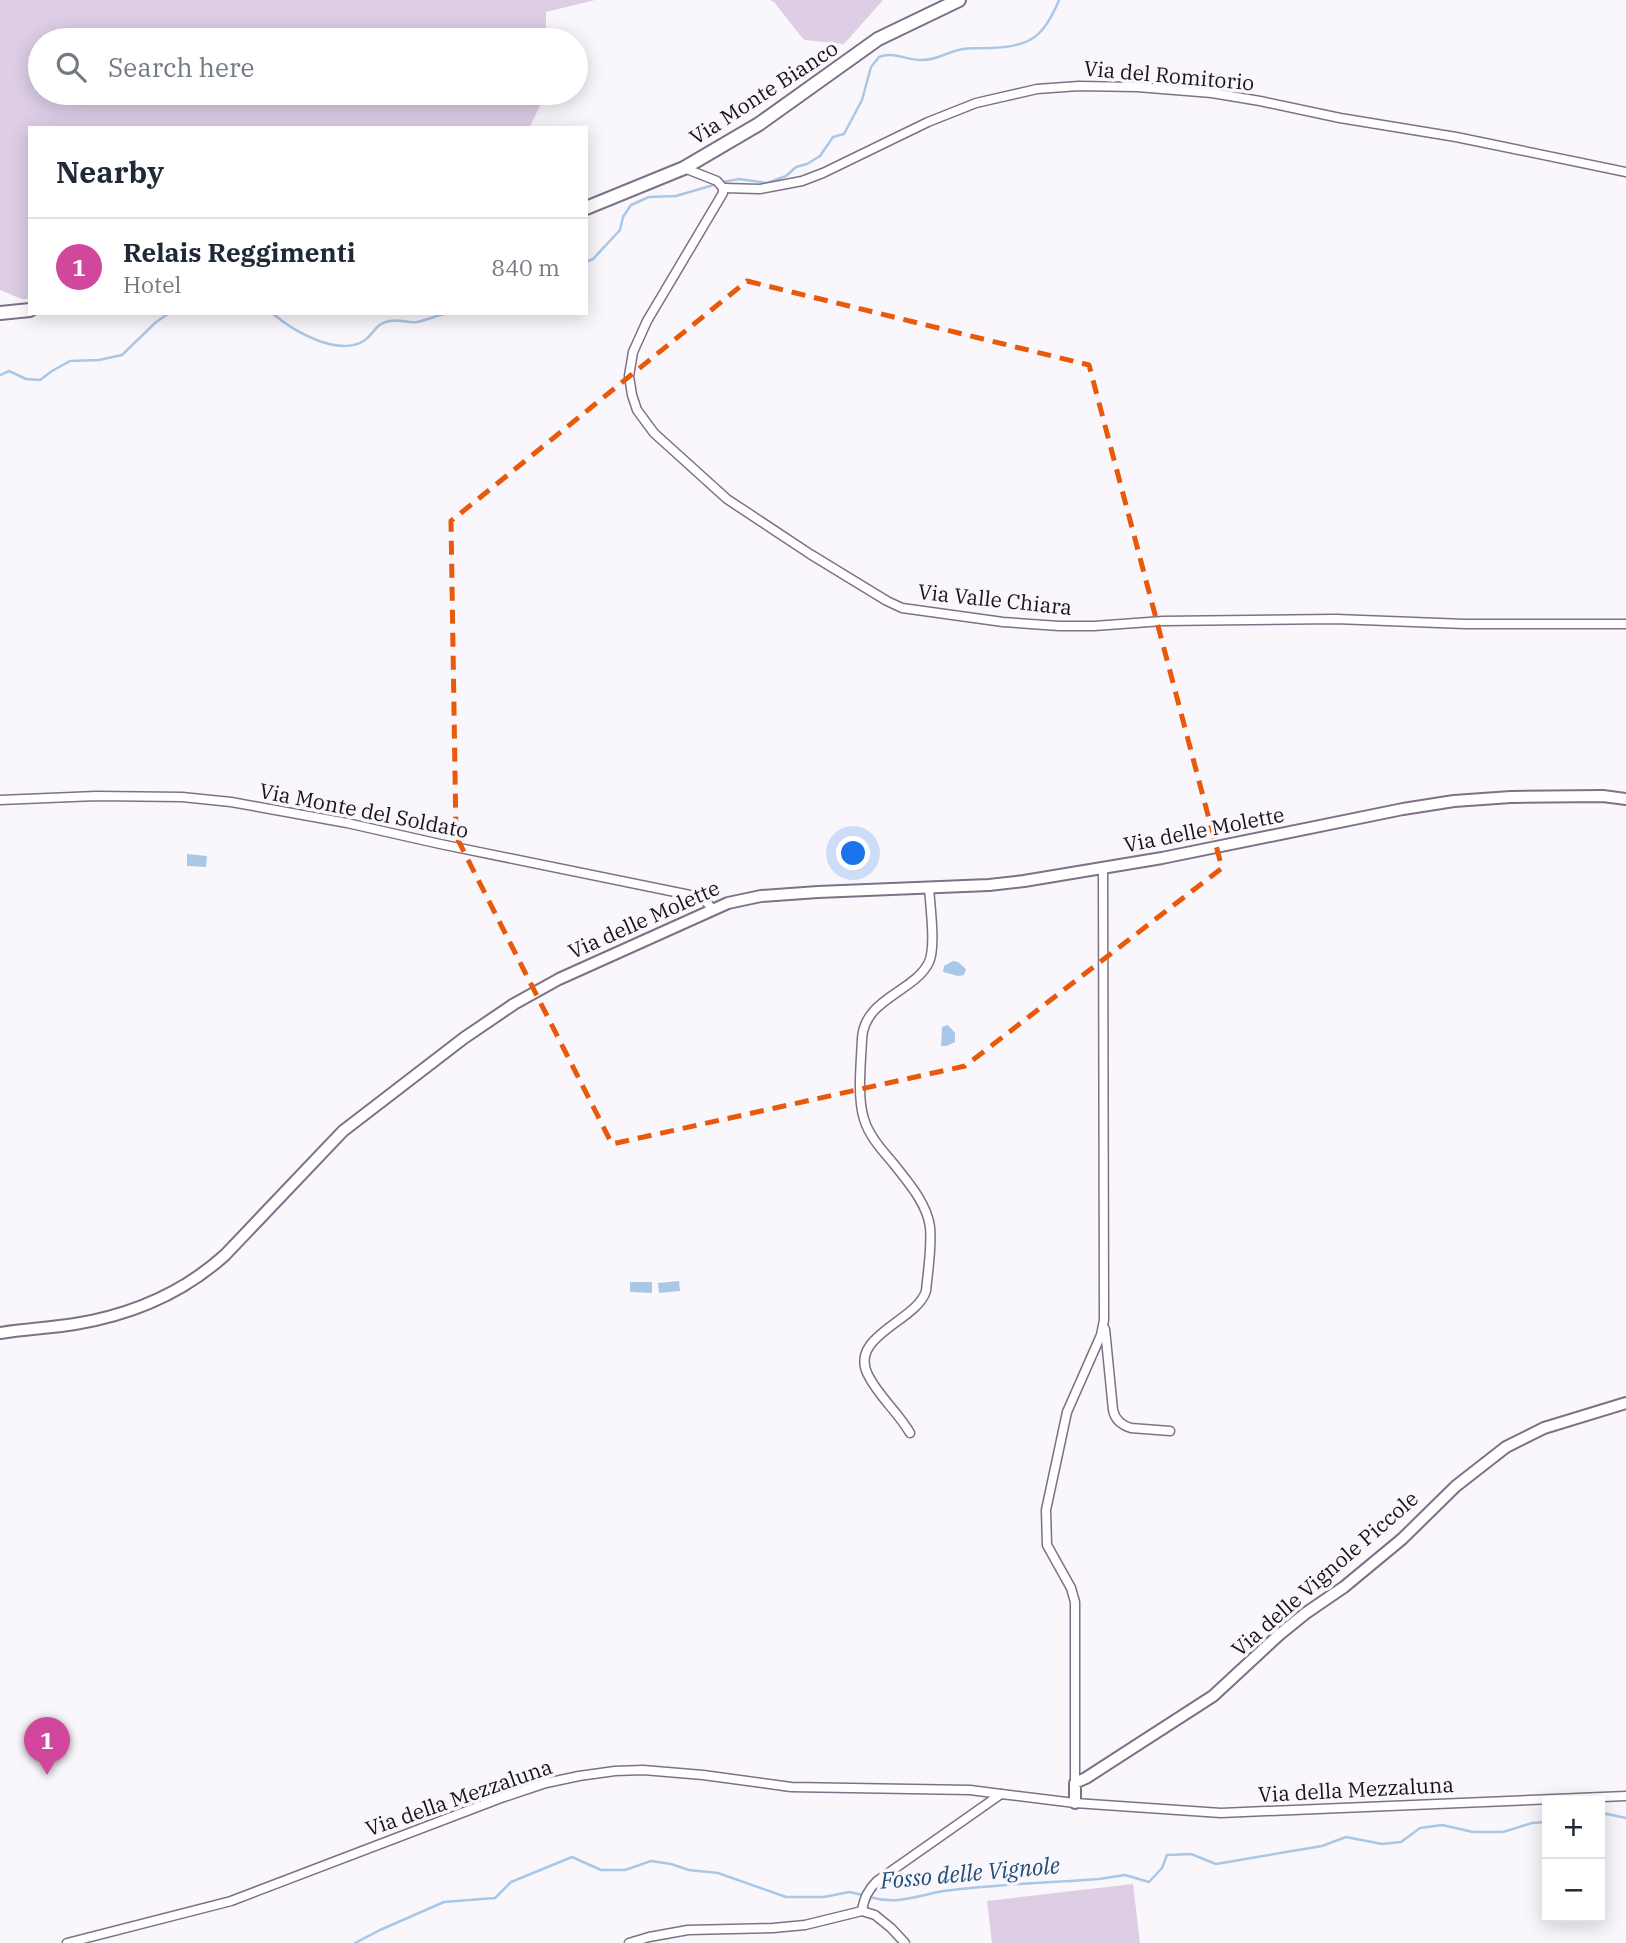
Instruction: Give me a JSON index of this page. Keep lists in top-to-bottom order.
{
  "streets": {
    "main road": ["Via Monte Bianco"],
    "street": [
      "Via del Romitorio",
      "Via Valle Chiara",
      "Via Monte del Soldato",
      "Via delle Molette",
      "Via delle Vignole Piccole",
      "Via della Mezzaluna"
    ]
  },
  "crossings": [
    ["Via del Romitorio", "Via Valle Chiara"],
    ["Via Monte del Soldato", "Via delle Molette"]
  ],
  "water": ["Fosso delle Vignole"],
  "page": {
    "search": "Search here",
    "heading": "Nearby",
    "list": [
      {
        "mark": "1",
        "name": "Relais Reggimenti",
        "note": "Hotel",
        "value": "840 m"
      }
    ],
    "pins": "1",
    "map_buttons": ["+", "−"]
  }
}
